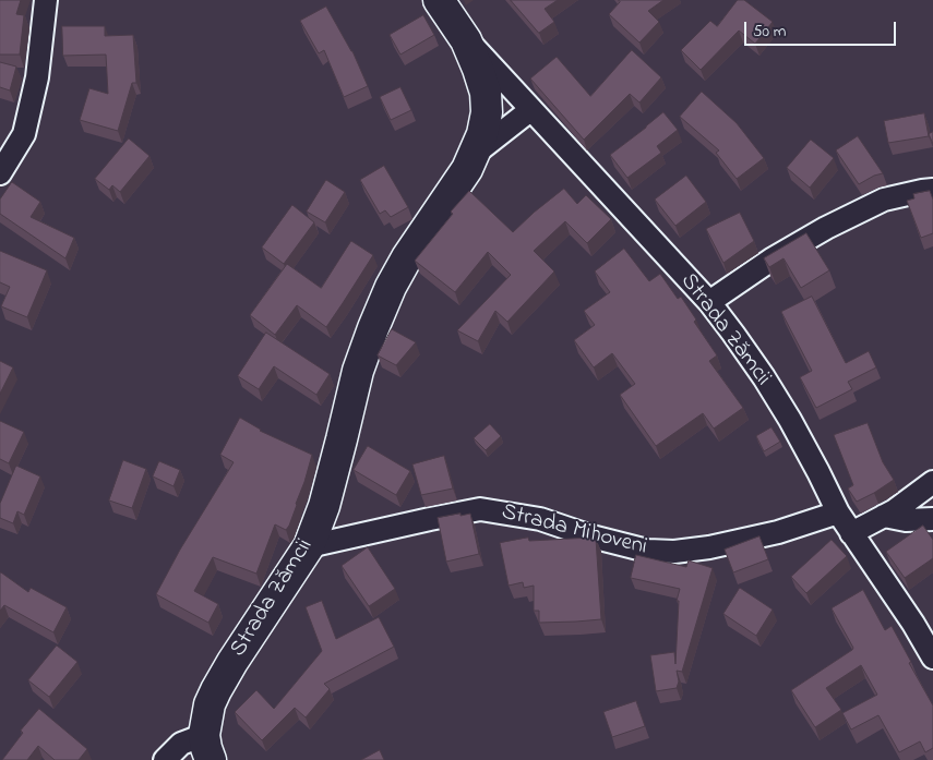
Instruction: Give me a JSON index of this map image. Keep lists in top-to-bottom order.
{
  "streets": {
    "main road": ["Strada Zămcii"],
    "street": ["Strada Mihoveni"]
  },
  "crossings": [
    ["Strada Zămcii", "Strada Mihoveni"]
  ],
  "scale_bar": "50 m"
}
